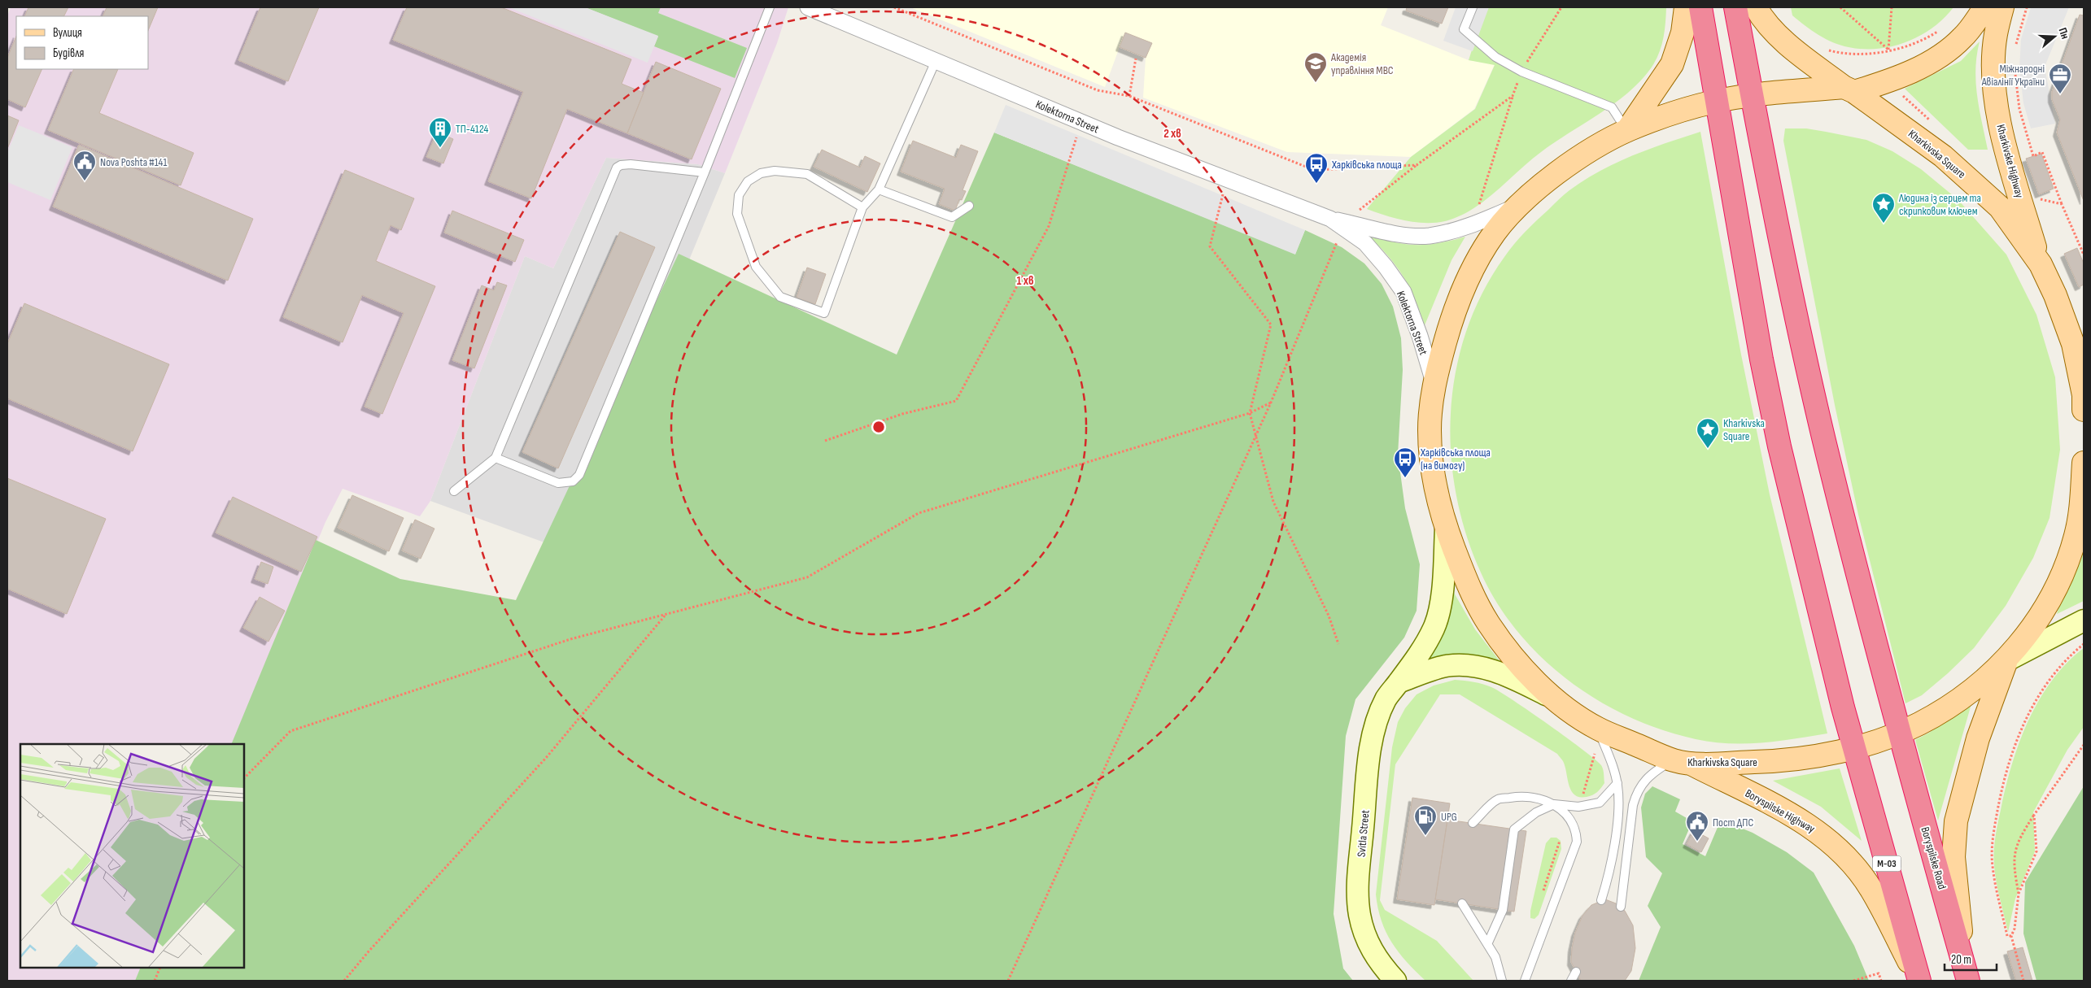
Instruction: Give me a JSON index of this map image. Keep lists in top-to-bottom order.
{
  "streets": {
    "highway": ["Boryspilske Road", "М-03"],
    "main road": [
      "Kharkivska Square",
      "Kharkivske Highway",
      "Boryspilske Highway",
      "Svitla Street"
    ],
    "street": ["Kolektorna Street"]
  },
  "crossings": [
    ["Kolektorna Street", "Kharkivska Square"],
    ["Kharkivska Square", "Kharkivske Highway"],
    ["Kharkivska Square", "Boryspilske Highway"],
    ["Kharkivska Square", "Svitla Street"],
    ["Kharkivska Square", "Boryspilske Road"],
    ["Kharkivska Square", "М-03"],
    ["Boryspilske Highway", "М-03"]
  ],
  "places": {
    "school or university": ["Академія управління МВС"],
    "office": ["Міжнародні Авіалінії України"],
    "building": ["ТП-4124"],
    "public building": ["Nova Poshta #141", "Пост ДПС"],
    "bus stop": ["Харківська площа", "Харківська площа (на вимогу)"],
    "place": ["Людина із серцем та скрипковим ключем", "Kharkivska Square"],
    "fuel station": ["UPG"]
  },
  "legend": ["Вулиця", "Будівля"],
  "scale_bar": "20 m",
  "north": "right",
  "rings": ["2 хв", "1 хв"]
}
